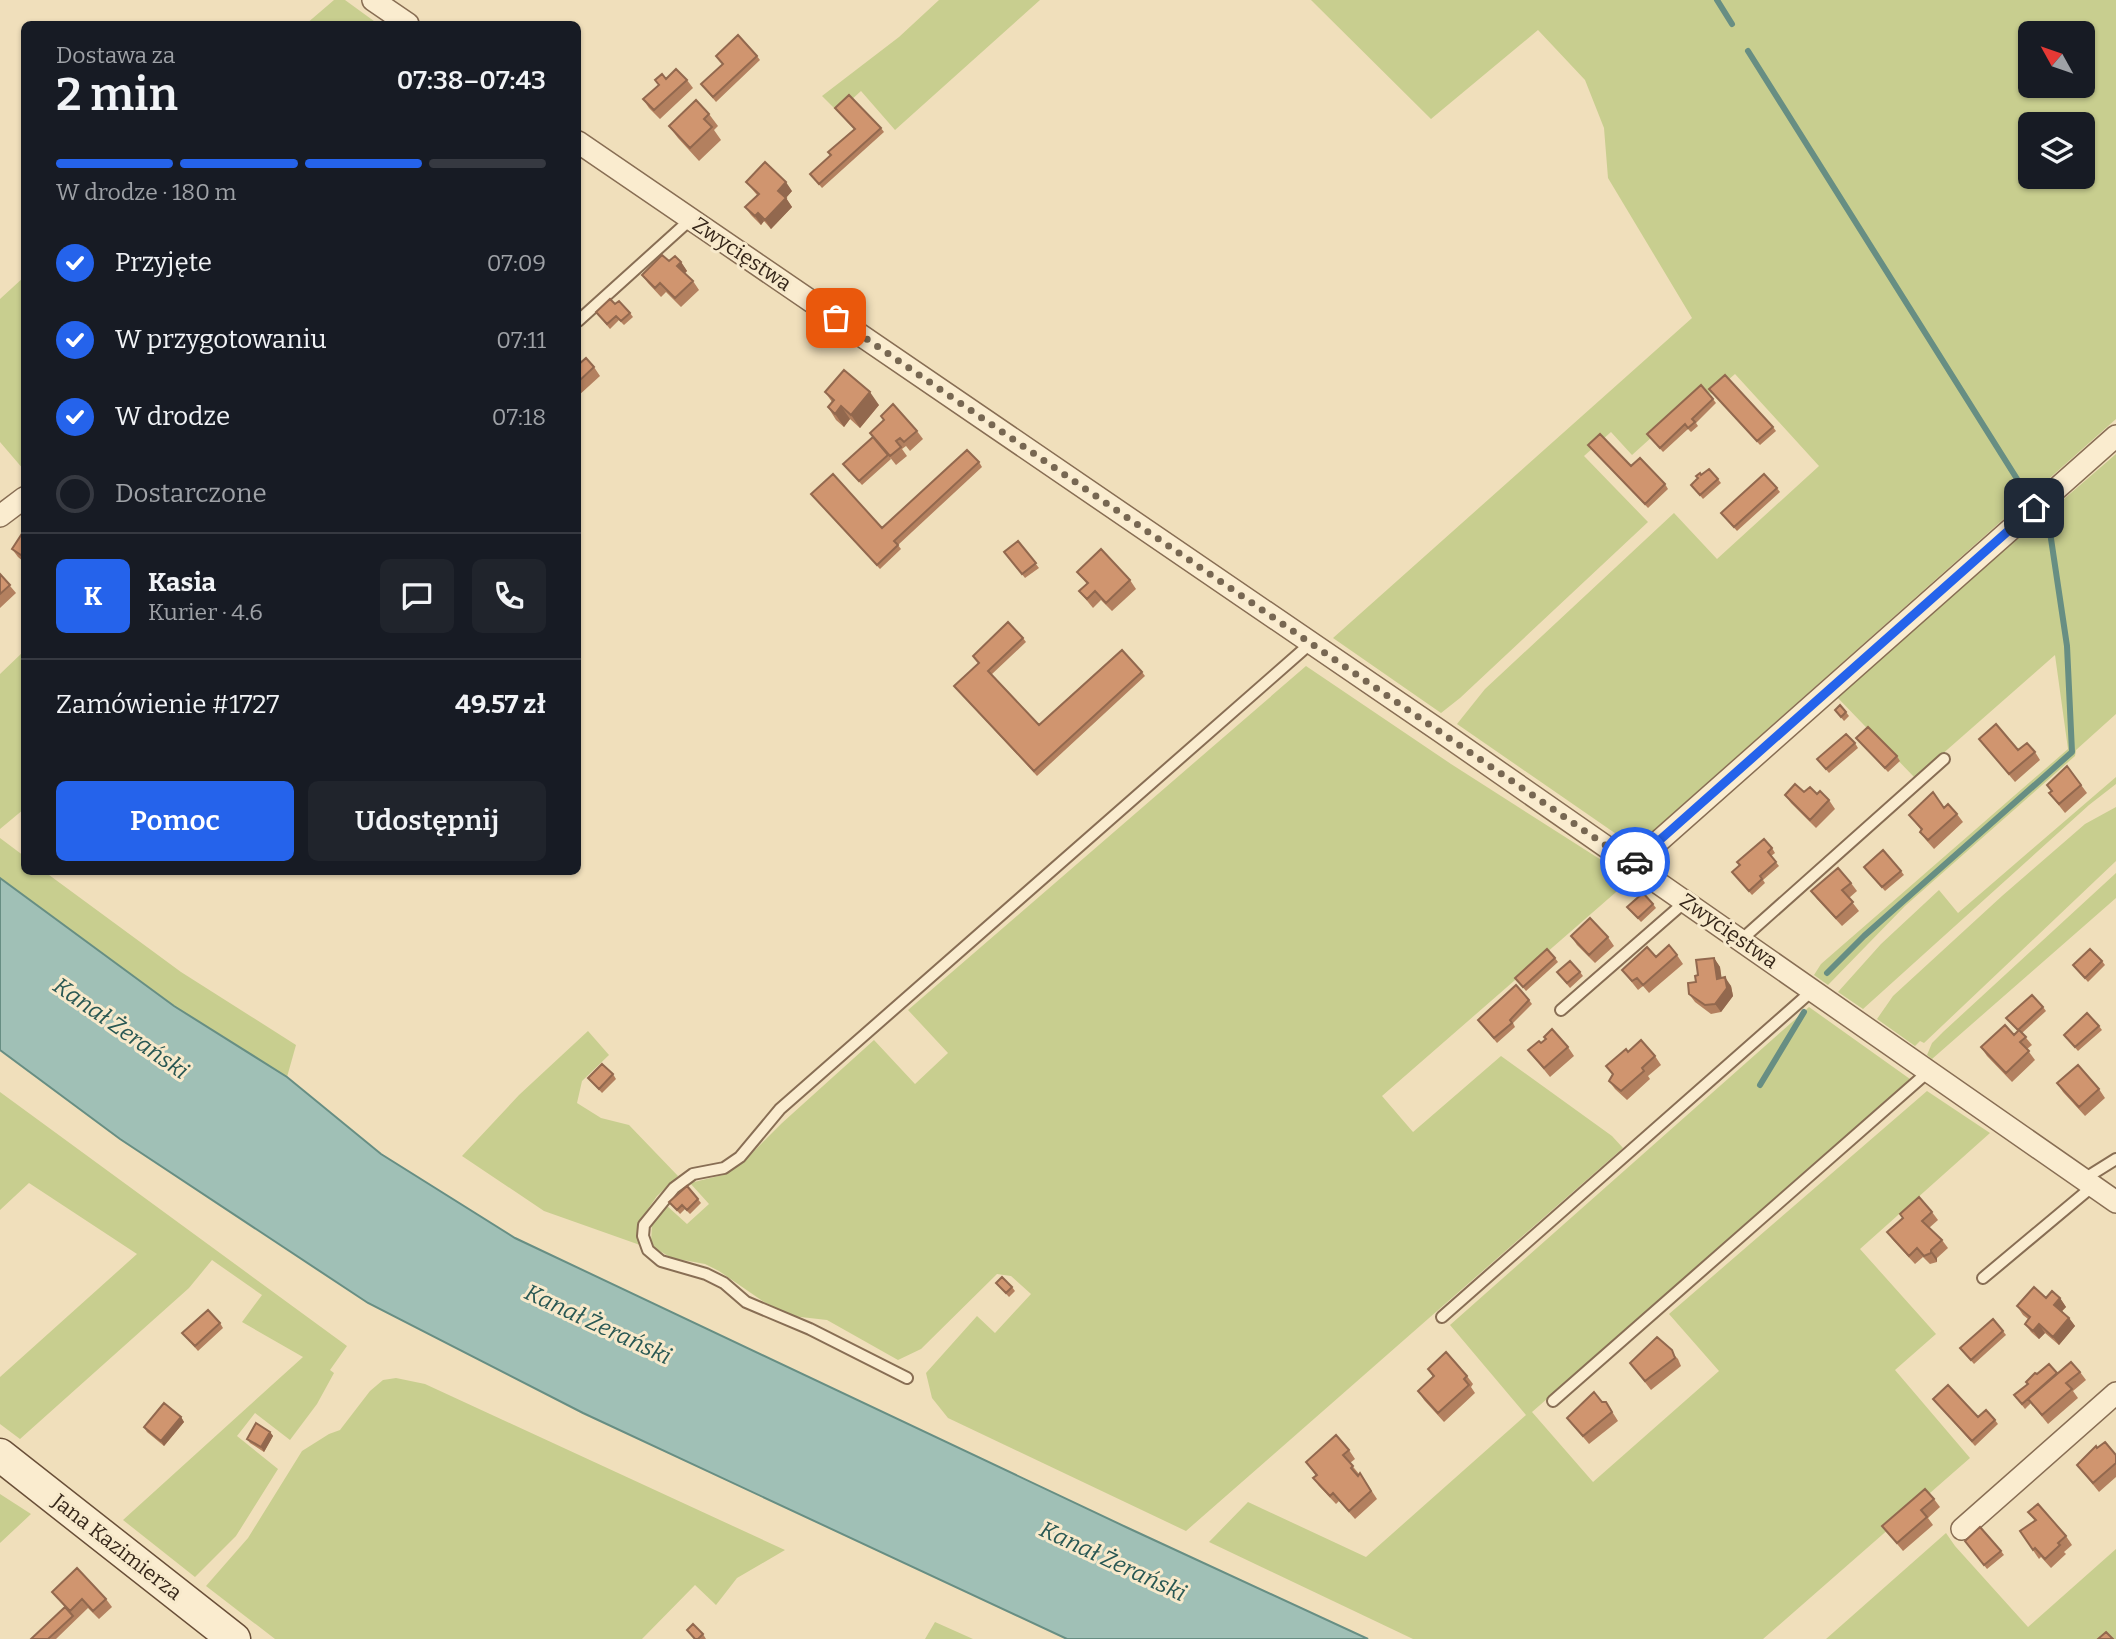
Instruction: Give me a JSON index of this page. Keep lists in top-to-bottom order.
{
  "streets": {
    "main road": ["Jana Kazimierza"],
    "street": ["Zwycięstwa"]
  },
  "water": ["Kanał Żerański"],
  "north": "top left",
  "page": {
    "heading": ["2 min", "Dostawa za", "07:38–07:43"],
    "panel": [
      "Kasia",
      "Kurier · 4.6",
      "Zamówienie #1727",
      "49.57 zł"
    ],
    "bar": "W drodze · 180 m",
    "list": [
      ["Przyjęte", "07:09"],
      ["W przygotowaniu", "07:11"],
      ["W drodze", "07:18"],
      "Dostarczone"
    ],
    "round": "K",
    "buttons": ["Pomoc", "Udostępnij"]
  }
}
